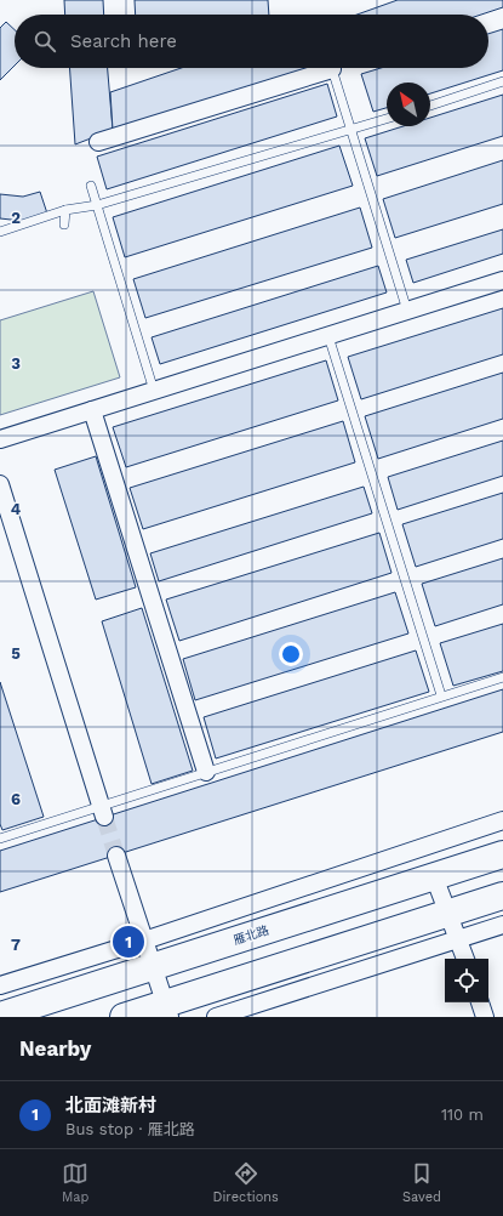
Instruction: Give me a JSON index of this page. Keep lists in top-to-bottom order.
{
  "streets": {
    "main road": ["雁北路"]
  },
  "north": "top left",
  "page": {
    "search": "Search here",
    "pins": "1",
    "heading": "Nearby",
    "list": [
      {
        "mark": "1",
        "name": "北面滩新村",
        "note": "Bus stop · 雁北路",
        "value": "110 m"
      }
    ],
    "nav": ["Map", "Directions", "Saved"]
  },
  "grid": {
    "rows": [
      "2",
      "3",
      "4",
      "5",
      "6",
      "7"
    ]
  }
}
